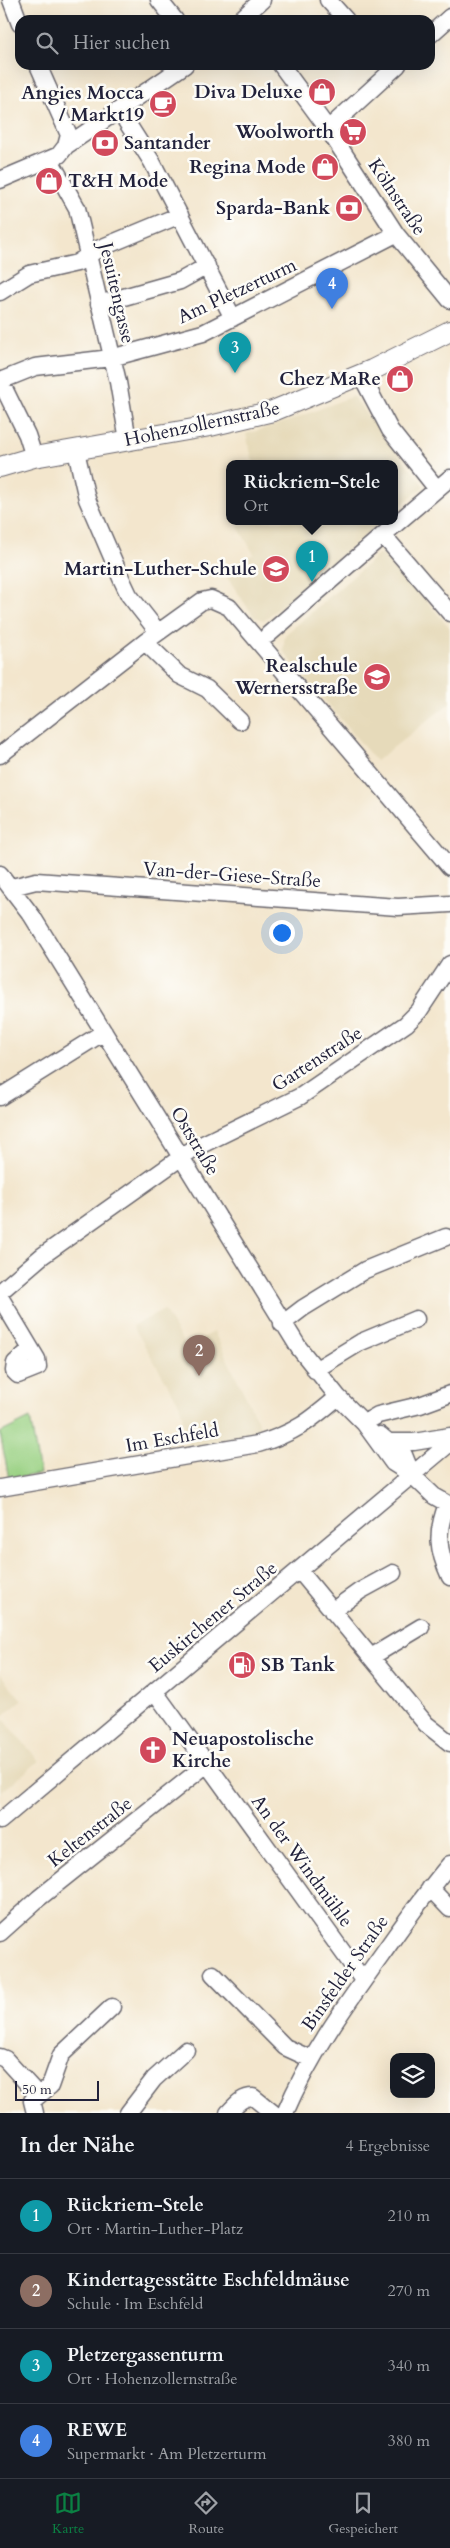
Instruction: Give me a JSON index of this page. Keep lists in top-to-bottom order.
{
  "streets": {
    "main road": ["Hohenzollernstraße"],
    "street": [
      "Kölnstraße",
      "Am Pletzerturm",
      "Jesuitengasse",
      "Van-der-Giese-Straße",
      "Gartenstraße",
      "Oststraße",
      "Im Eschfeld",
      "Euskirchener Straße",
      "Keltenstraße",
      "An der Windmühle",
      "Binsfelder Straße"
    ]
  },
  "crossings": [
    ["Kölnstraße", "Am Pletzerturm"],
    ["Am Pletzerturm", "Jesuitengasse"],
    ["Jesuitengasse", "Hohenzollernstraße"],
    ["Van-der-Giese-Straße", "Oststraße"],
    ["Gartenstraße", "Oststraße"],
    ["Oststraße", "Im Eschfeld"],
    ["Oststraße", "Euskirchener Straße"],
    ["Euskirchener Straße", "An der Windmühle"],
    ["Keltenstraße", "An der Windmühle"],
    ["An der Windmühle", "Binsfelder Straße"]
  ],
  "places": {
    "shop": [
      "Diva Deluxe",
      "Regina Mode",
      "T&H Mode",
      "Chez MaRe"
    ],
    "cafe": ["Angies Mocca / Markt19"],
    "supermarket": ["Woolworth"],
    "bank": ["Santander", "Sparda-Bank"],
    "school or university": ["Martin-Luther-Schule", "Realschule Wernersstraße"],
    "fuel station": ["SB Tank"],
    "church": ["Neuapostolische Kirche"]
  },
  "scale_bar": "50 m",
  "page": {
    "search": "Hier suchen",
    "pins": [
      "4",
      "3",
      "1",
      "2"
    ],
    "popup": ["Rückriem-Stele", "Ort"],
    "scale": "50 m",
    "heading": ["In der Nähe", "4 Ergebnisse"],
    "list": [
      {
        "mark": "1",
        "name": "Rückriem-Stele",
        "note": "Ort · Martin-Luther-Platz",
        "value": "210 m"
      },
      {
        "mark": "2",
        "name": "Kindertagesstätte Eschfeldmäuse",
        "note": "Schule · Im Eschfeld",
        "value": "270 m"
      },
      {
        "mark": "3",
        "name": "Pletzergassenturm",
        "note": "Ort · Hohenzollernstraße",
        "value": "340 m"
      },
      {
        "mark": "4",
        "name": "REWE",
        "note": "Supermarkt · Am Pletzerturm",
        "value": "380 m"
      }
    ],
    "nav": ["Karte", "Route", "Gespeichert"]
  }
}
